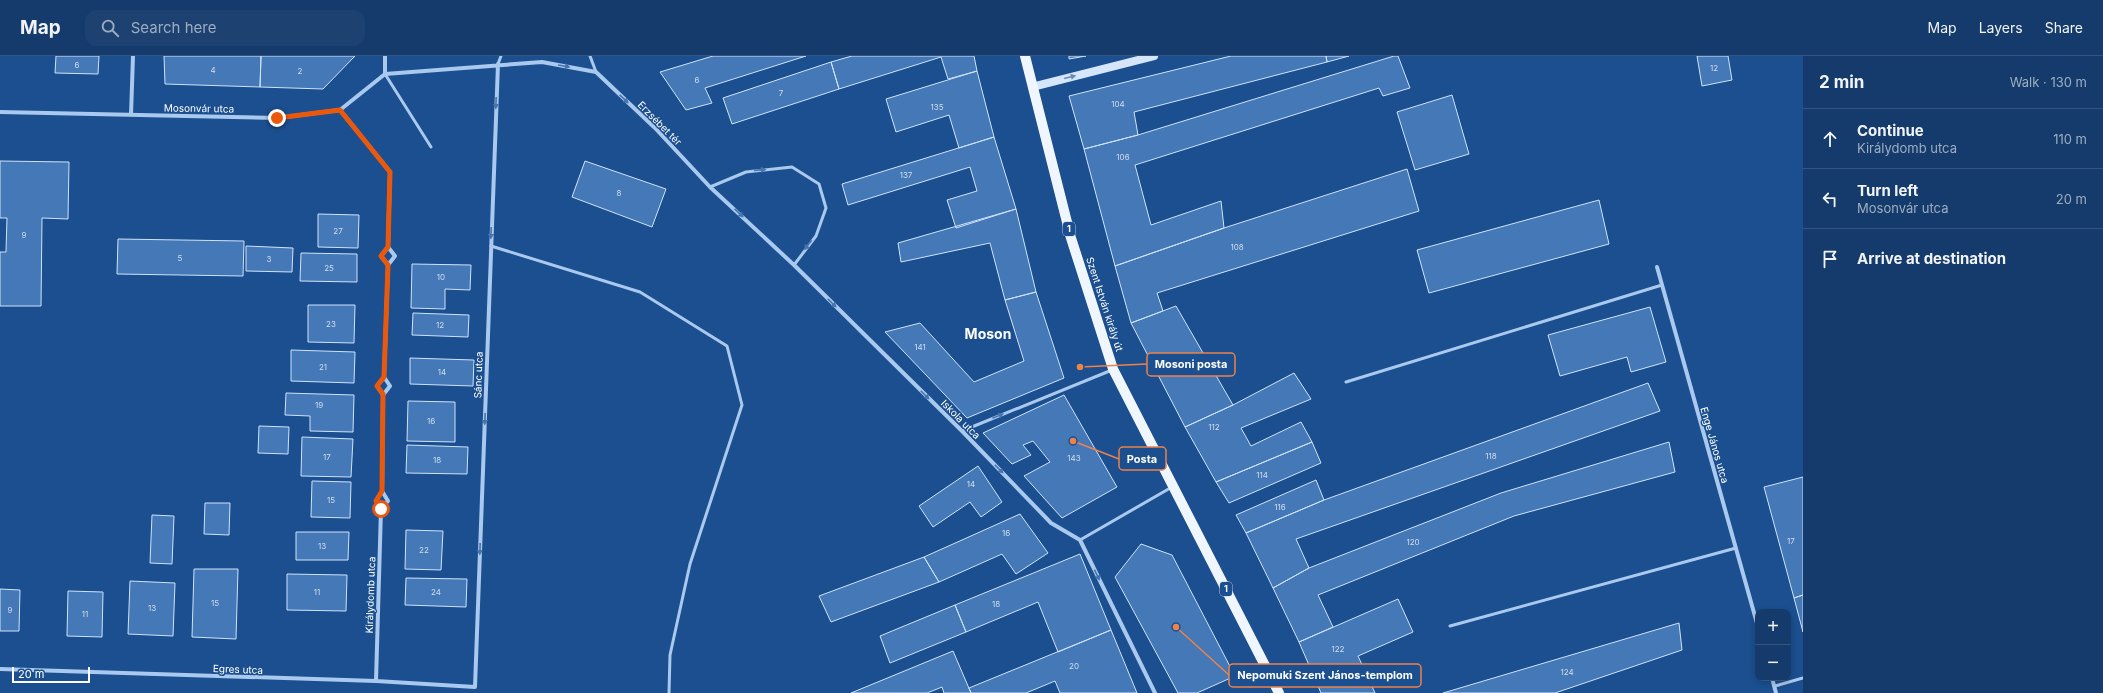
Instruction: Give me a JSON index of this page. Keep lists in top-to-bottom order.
{
  "streets": {
    "main road": ["1", "Szent István király út"],
    "street": [
      "Mosonvár utca",
      "Erzsébet tér",
      "Sánc utca",
      "Iskola utca",
      "Enge János utca",
      "Királydomb utca",
      "Egres utca"
    ]
  },
  "crossings": [
    ["Mosonvár utca", "Királydomb utca"],
    ["Erzsébet tér", "Iskola utca"],
    ["Sánc utca", "Egres utca"],
    ["Királydomb utca", "Egres utca"]
  ],
  "one_way": ["Erzsébet tér", "Sánc utca", "Iskola utca"],
  "districts": ["Moson"],
  "places": ["Mosoni posta", "Posta", "Nepomuki Szent János-templom"],
  "house_numbers": [
    "6",
    "12",
    "4",
    "2",
    "6",
    "7",
    "104",
    "135",
    "106",
    "137",
    "8",
    "27",
    "9",
    "108",
    "5",
    "3",
    "25",
    "10",
    "23",
    "12",
    "141",
    "21",
    "14",
    "19",
    "16",
    "112",
    "118",
    "17",
    "143",
    "18",
    "114",
    "14",
    "15",
    "116",
    "16",
    "17",
    "120",
    "13",
    "22",
    "11",
    "24",
    "15",
    "18",
    "13",
    "9",
    "11",
    "122",
    "20",
    "124"
  ],
  "scale_bar": "20 m",
  "page": {
    "header": "Map",
    "search": "Search here",
    "nav": ["Map", "Layers", "Share"],
    "heading": ["2 min", "Walk · 130 m"],
    "list": [
      ["Continue", "Királydomb utca", "110 m"],
      ["Turn left", "Mosonvár utca", "20 m"],
      "Arrive at destination"
    ],
    "map_buttons": ["+", "−"],
    "scale": "20 m"
  }
}
